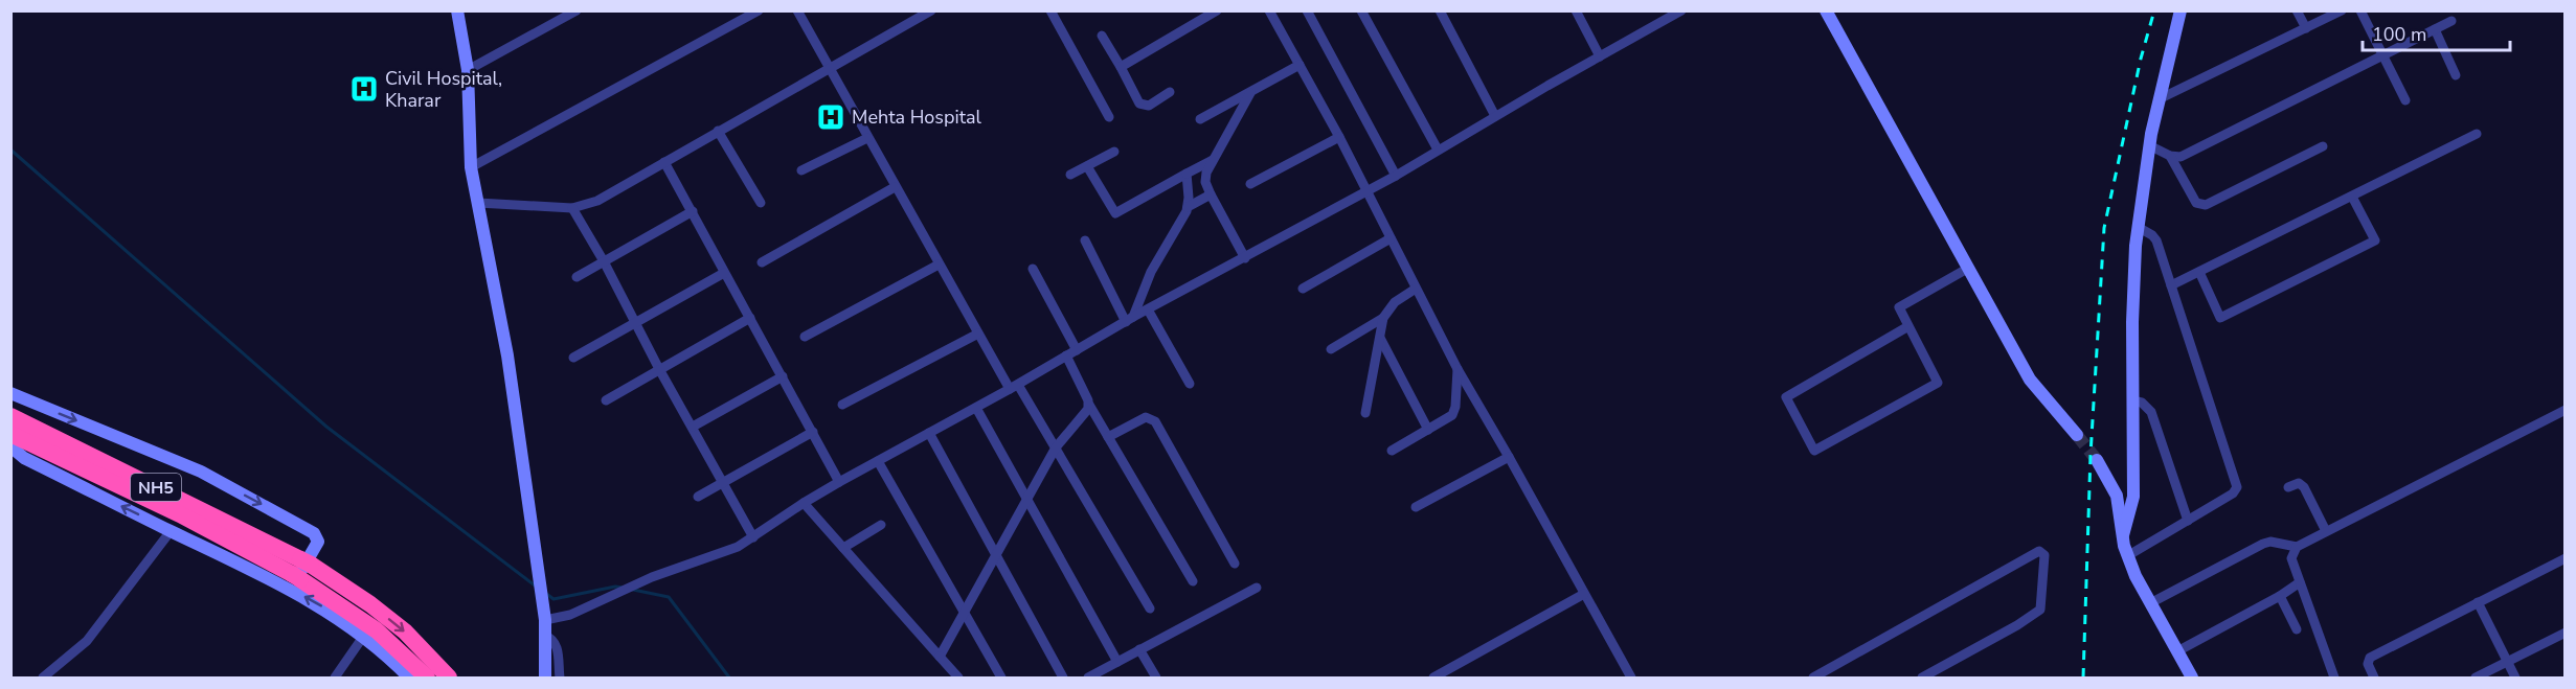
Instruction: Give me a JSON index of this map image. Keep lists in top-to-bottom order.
{
  "streets": {
    "highway": ["NH5"]
  },
  "places": {
    "hospital": ["Civil Hospital, Kharar", "Mehta Hospital"]
  },
  "scale_bar": "100 m"
}
